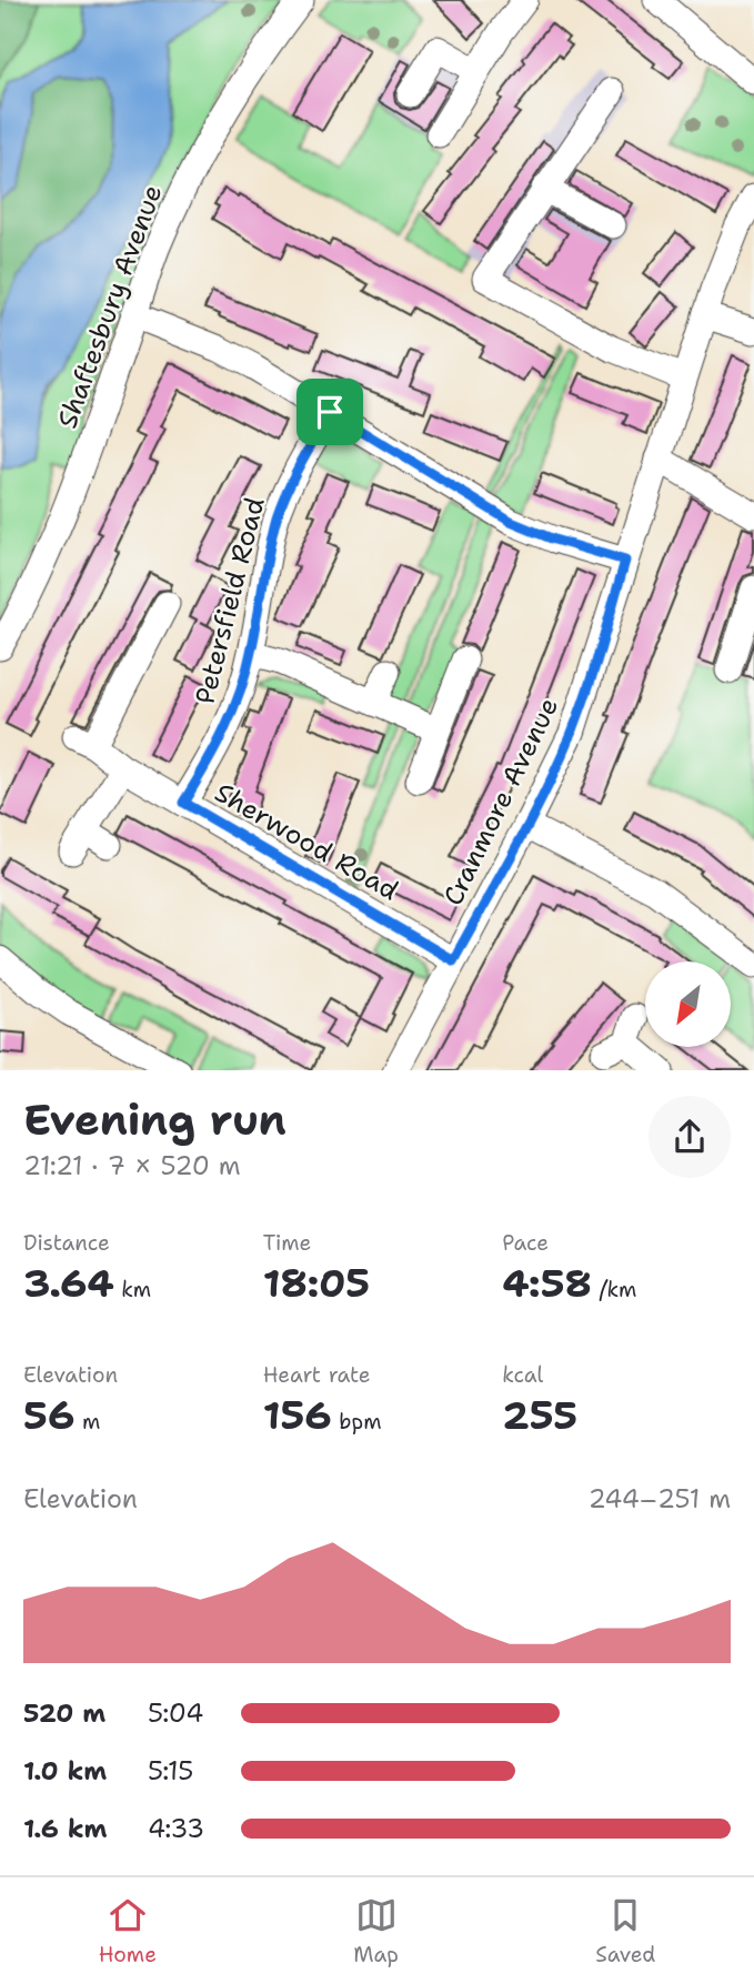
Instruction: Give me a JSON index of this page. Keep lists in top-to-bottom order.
{
  "streets": {
    "street": [
      "Shaftesbury Avenue",
      "Petersfield Road",
      "Cranmore Avenue",
      "Sherwood Road"
    ]
  },
  "crossings": [
    ["Petersfield Road", "Sherwood Road"],
    ["Cranmore Avenue", "Sherwood Road"]
  ],
  "north": "bottom left",
  "page": {
    "heading": ["Evening run", "21:21 · 7 × 520 m"],
    "stats": [
      ["Distance", "3.64 km"],
      ["Time", "18:05"],
      ["Pace", "4:58 /km"],
      ["Elevation", "56 m"],
      ["Heart rate", "156 bpm"],
      ["kcal", "255"]
    ],
    "chart": ["Elevation", "244–251 m"],
    "list": [
      {
        "name": "520 m",
        "note": "5:04"
      },
      {
        "name": "1.0 km",
        "note": "5:15"
      },
      {
        "name": "1.6 km",
        "note": "4:33"
      }
    ],
    "tabs": ["Home", "Map", "Saved"]
  }
}
